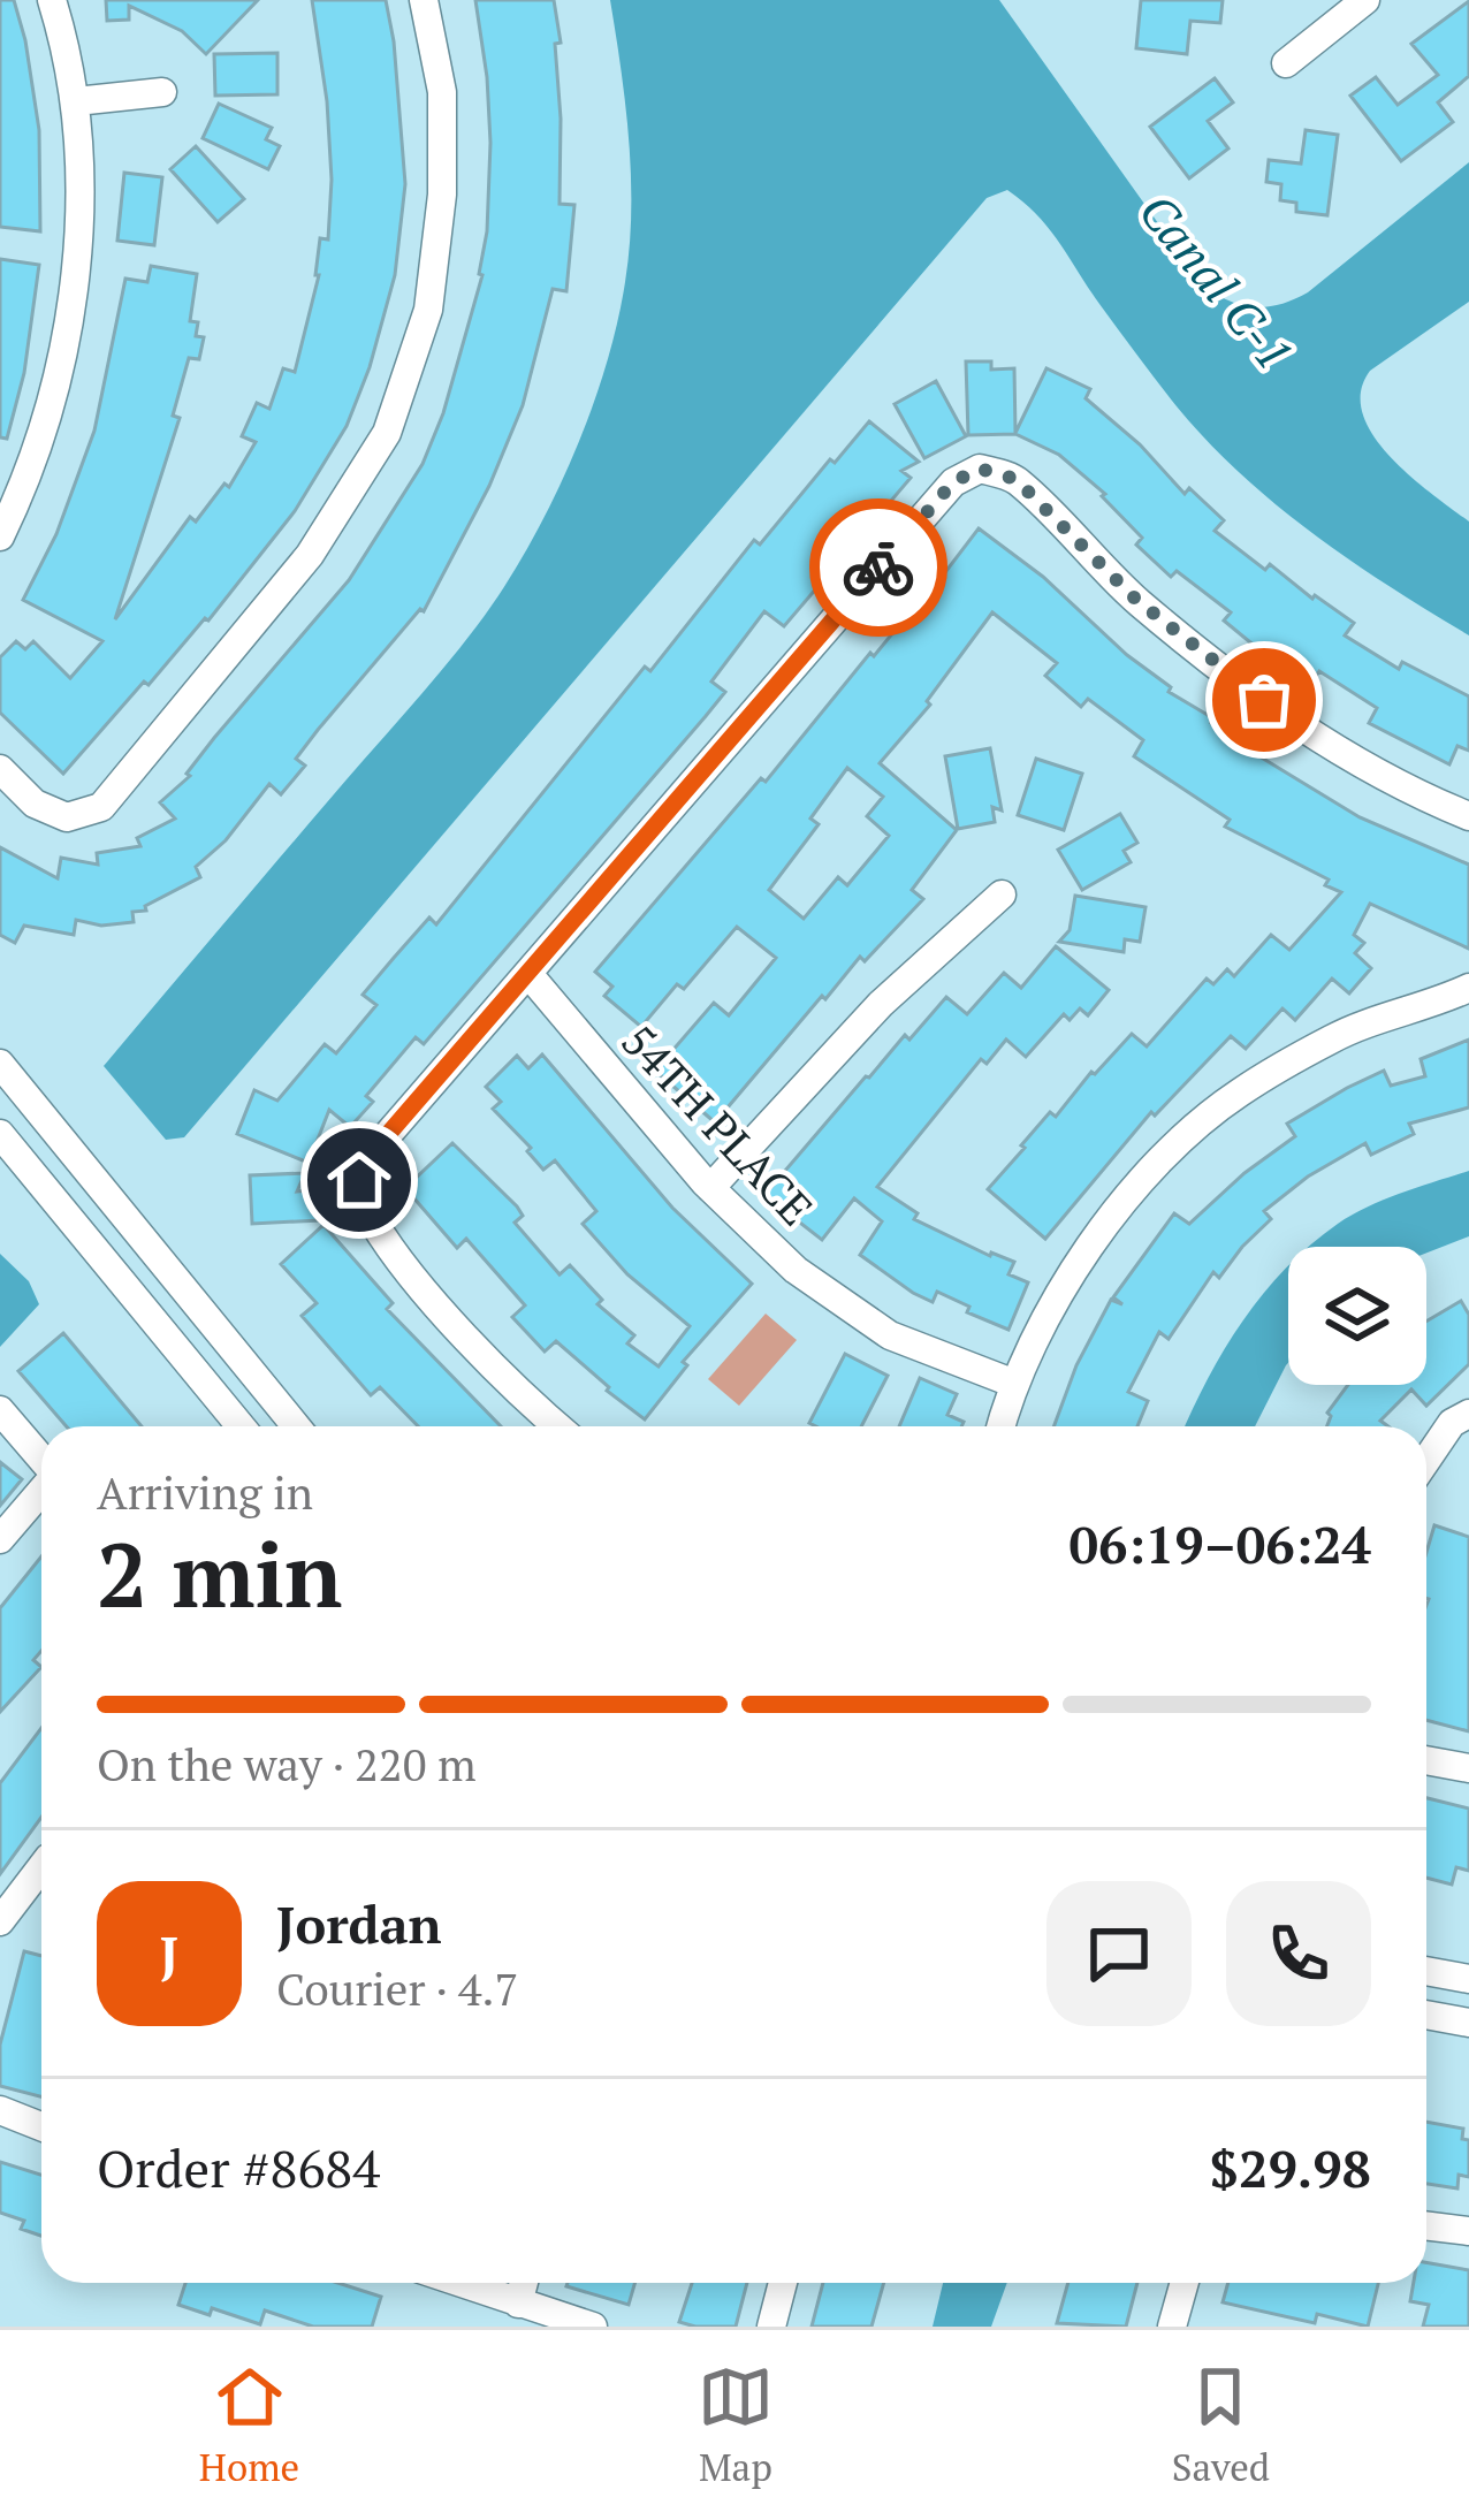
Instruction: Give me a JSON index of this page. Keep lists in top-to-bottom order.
{
  "streets": {
    "street": ["54TH PLACE"]
  },
  "water": ["Canal C-1"],
  "page": {
    "heading": ["2 min", "Arriving in", "06:19–06:24"],
    "panel": [
      "Jordan",
      "Courier · 4.7",
      "Order #8684",
      "$29.98"
    ],
    "bar": "On the way · 220 m",
    "round": "J",
    "tabs": ["Home", "Map", "Saved"]
  }
}
